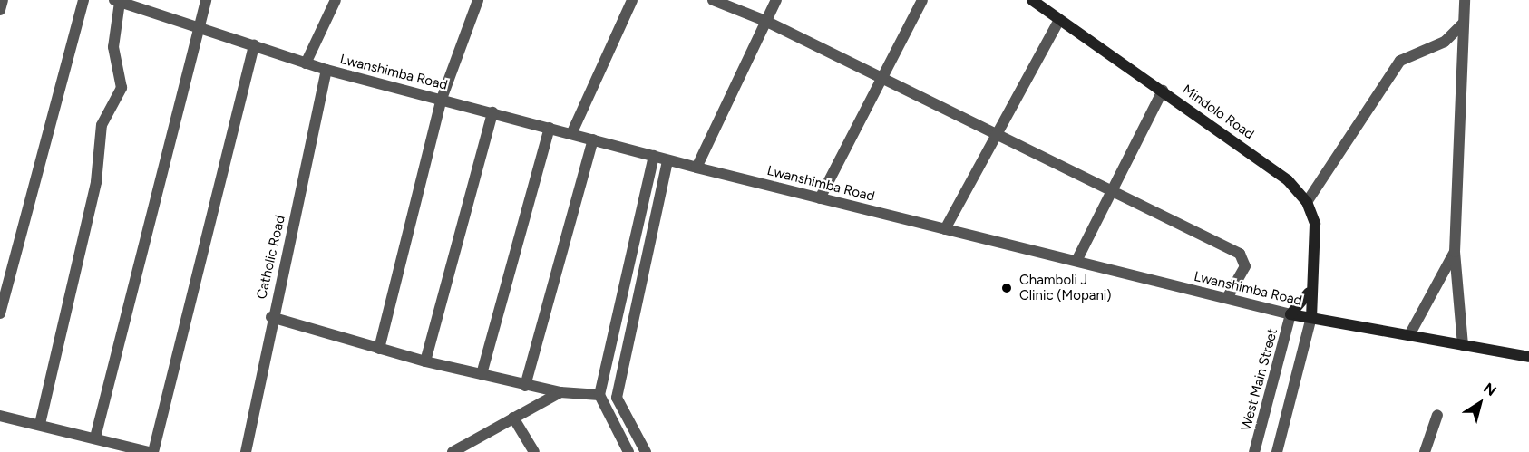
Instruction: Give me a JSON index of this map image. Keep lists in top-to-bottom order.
{
  "streets": {
    "street": [
      "Lwanshimba Road",
      "Mindolo Road",
      "Catholic Road",
      "West Main Street"
    ]
  },
  "crossings": [
    ["Lwanshimba Road", "Catholic Road"],
    ["Lwanshimba Road", "West Main Street"]
  ],
  "places": ["Chamboli J Clinic (Mopani)"],
  "north": "top right"
}
